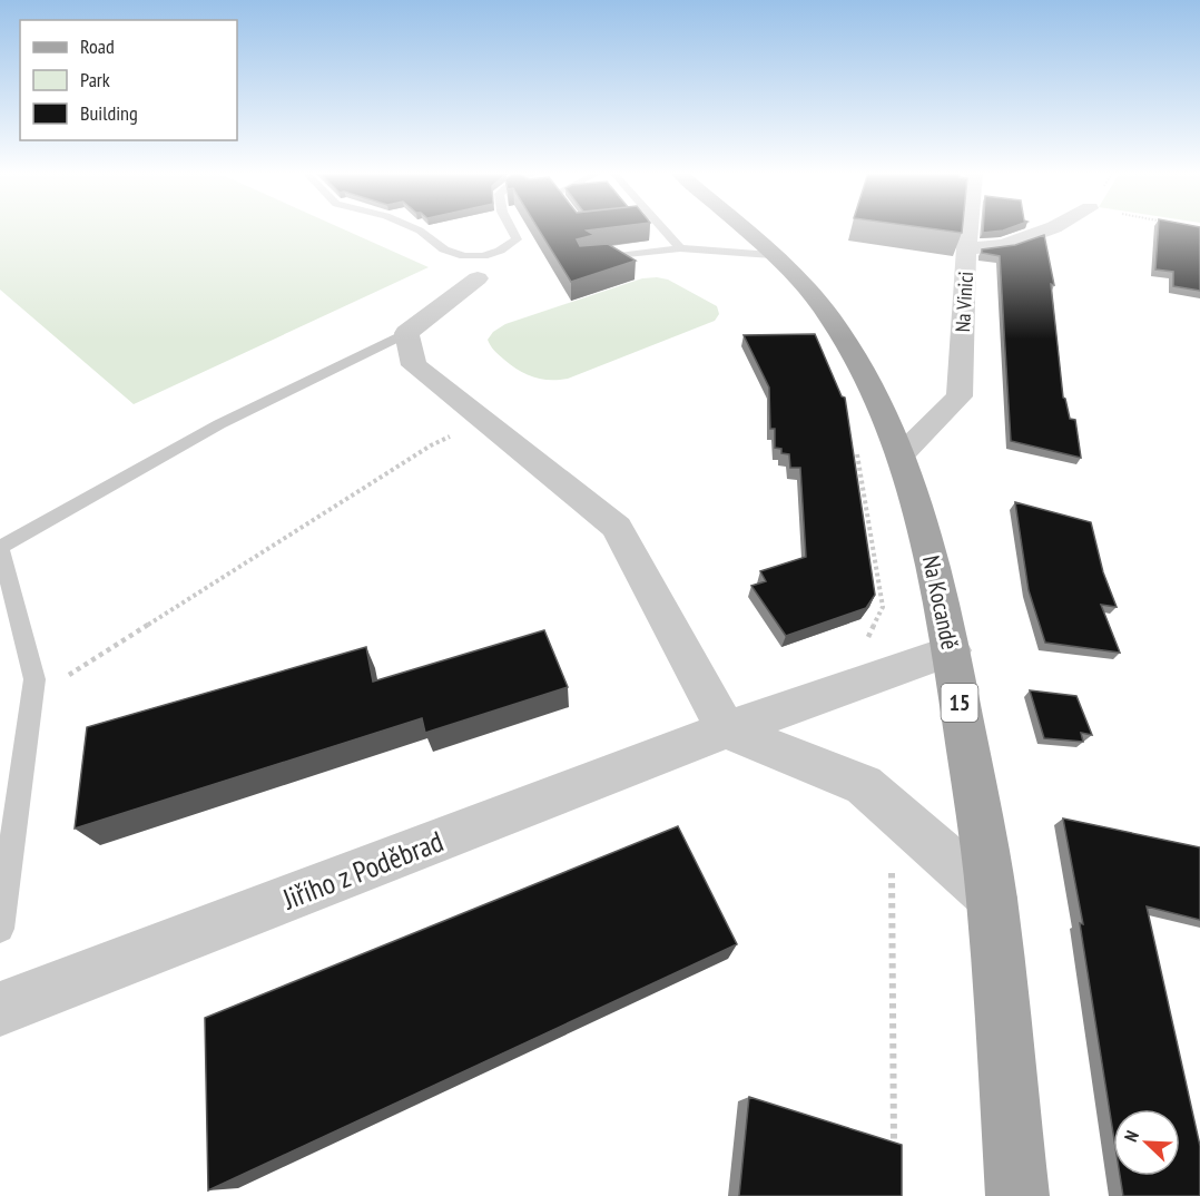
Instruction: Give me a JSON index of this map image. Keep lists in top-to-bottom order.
{
  "streets": {
    "main road": ["Na Kocandě", "15"],
    "street": ["Na Vinici", "Jiřího z Poděbrad"]
  },
  "crossings": [
    ["Na Vinici", "Na Kocandě"],
    ["Na Kocandě", "Jiřího z Poděbrad"]
  ],
  "legend": ["Road", "Park", "Building"],
  "north": "top left"
}
